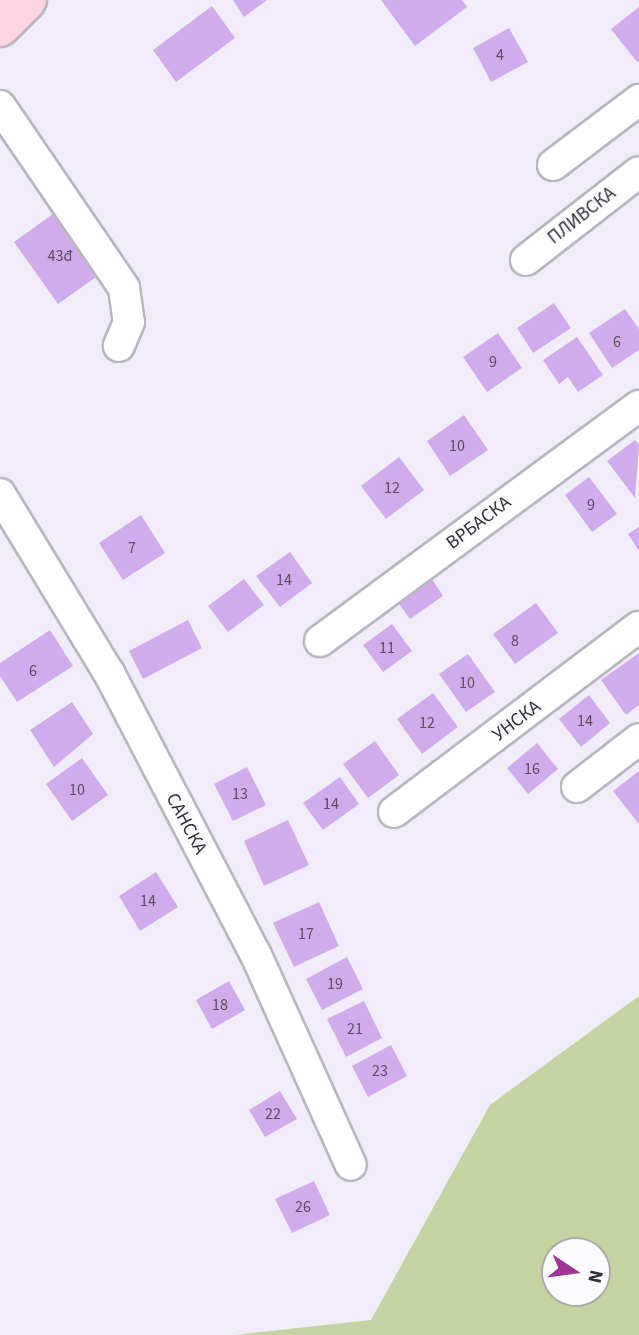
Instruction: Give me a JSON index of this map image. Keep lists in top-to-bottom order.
{
  "streets": {
    "street": [
      "ПЛИВСКА",
      "ВРБАСКА",
      "УНСКА",
      "САНСКА"
    ]
  },
  "house_numbers": [
    "4",
    "43đ",
    "6",
    "9",
    "10",
    "12",
    "9",
    "7",
    "14",
    "8",
    "11",
    "6",
    "10",
    "14",
    "12",
    "16",
    "10",
    "13",
    "14",
    "14",
    "17",
    "19",
    "18",
    "21",
    "23",
    "22",
    "26"
  ],
  "north": "right"
}
